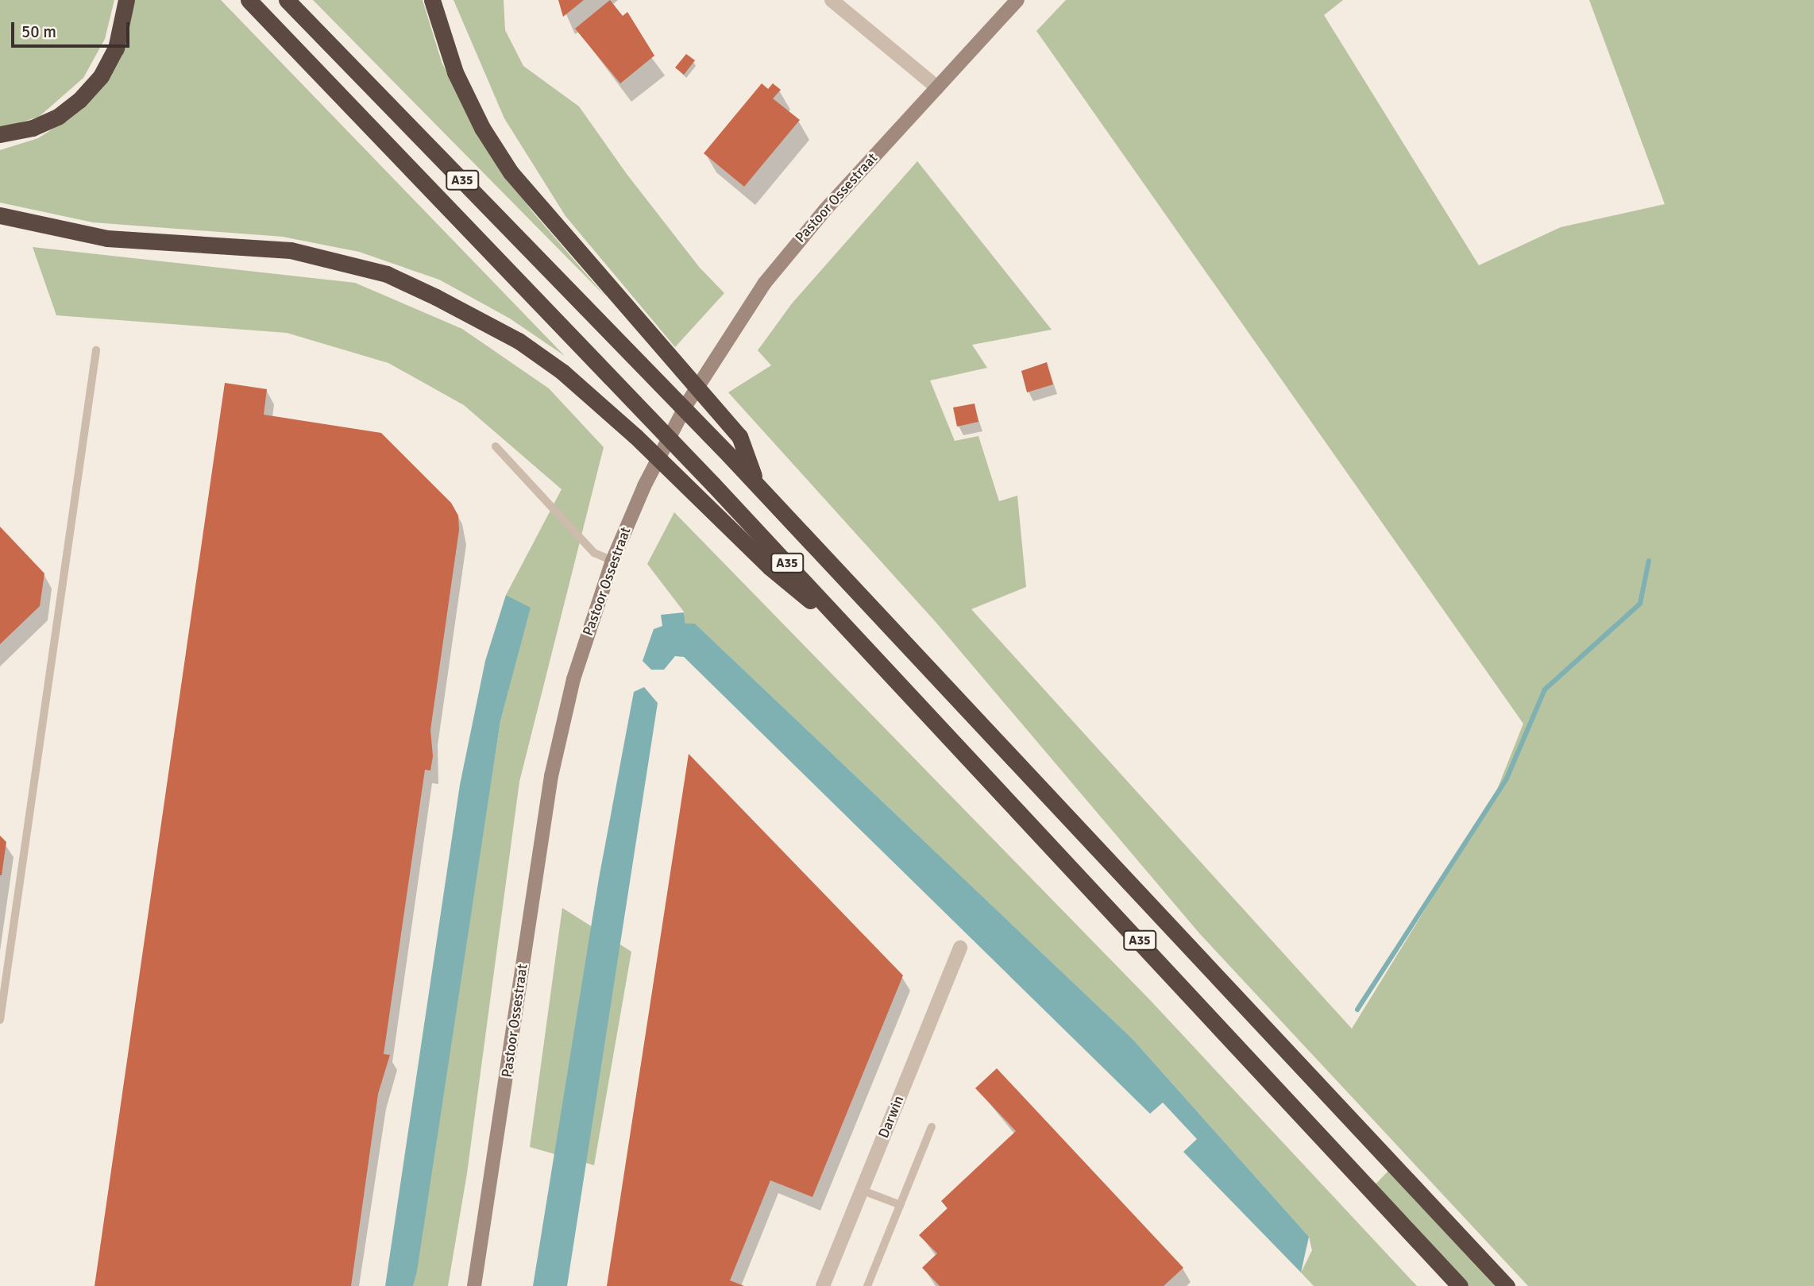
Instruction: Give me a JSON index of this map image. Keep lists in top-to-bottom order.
{
  "streets": {
    "highway": ["A35"],
    "main road": ["Pastoor Ossestraat"],
    "street": ["Darwin"]
  },
  "scale_bar": "50 m"
}
